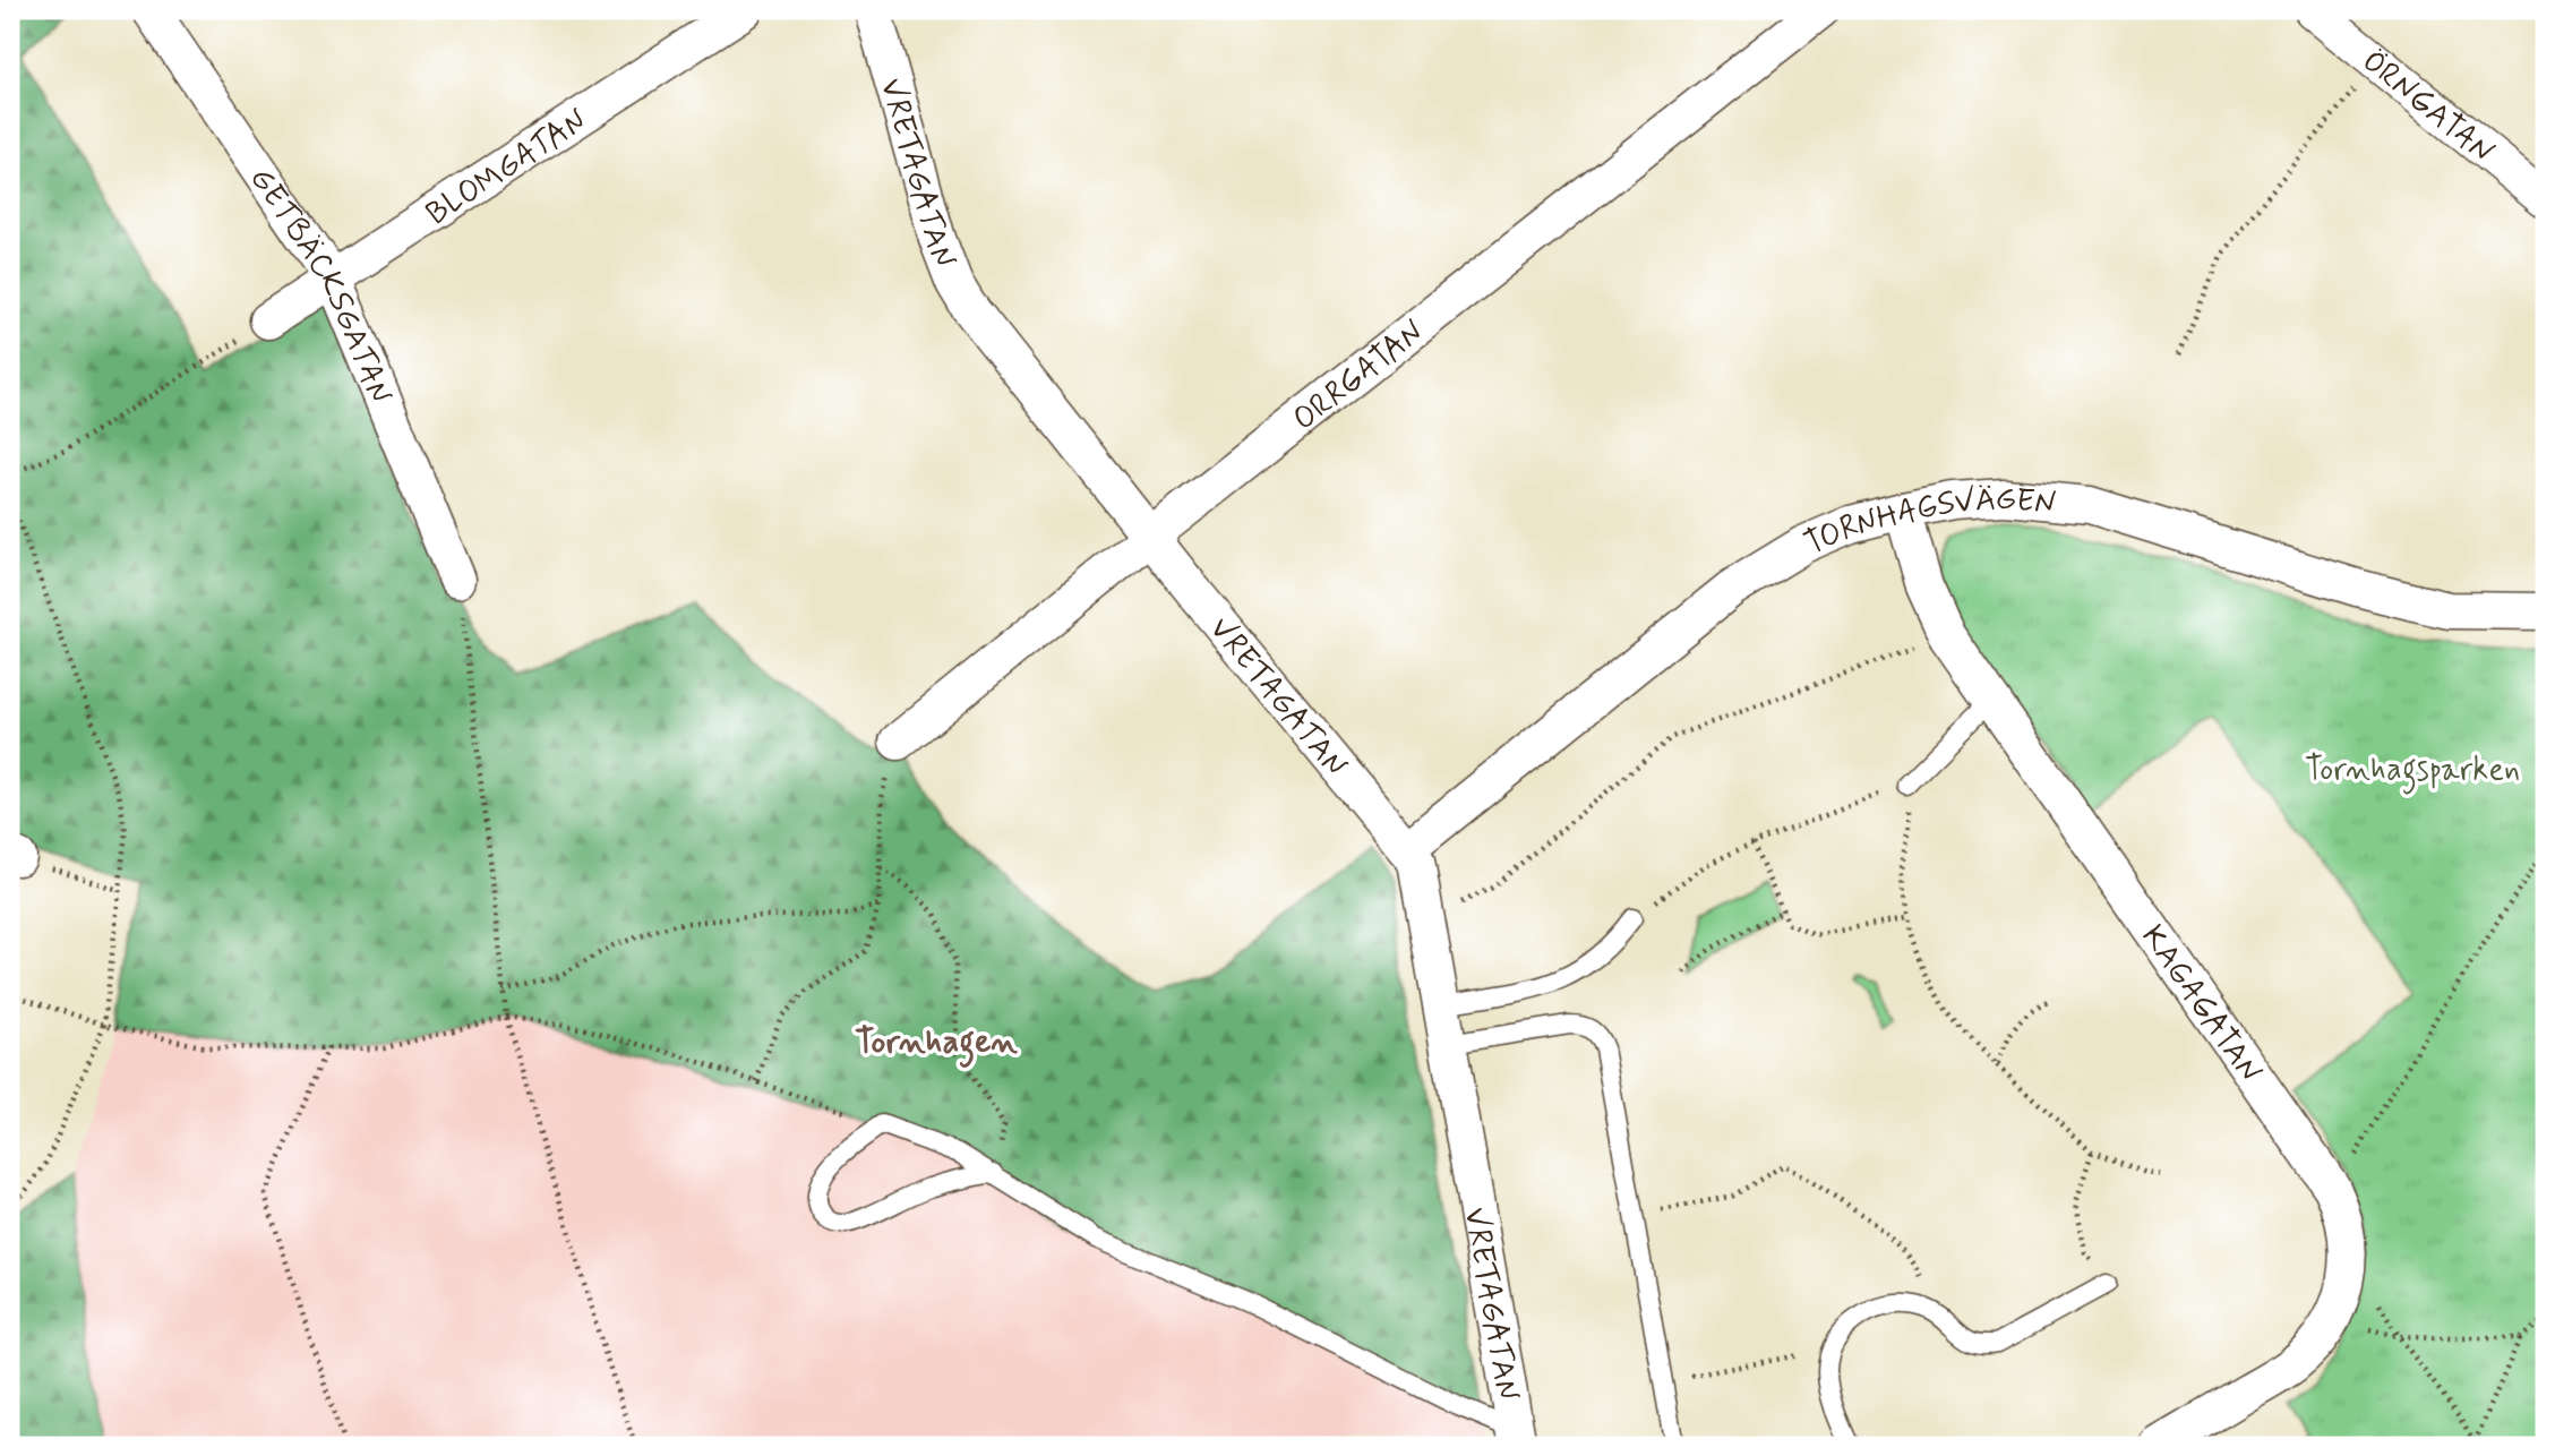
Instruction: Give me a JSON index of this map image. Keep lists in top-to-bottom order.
{
  "streets": {
    "street": [
      "ÖRNGATAN",
      "BLOMGATAN",
      "VRETAGATAN",
      "GETBÄCKSGATAN",
      "ORRGATAN",
      "TORNHAGSVÄGEN",
      "KAGAGATAN"
    ]
  },
  "crossings": [
    ["BLOMGATAN", "GETBÄCKSGATAN"],
    ["VRETAGATAN", "ORRGATAN"],
    ["VRETAGATAN", "TORNHAGSVÄGEN"],
    ["TORNHAGSVÄGEN", "KAGAGATAN"]
  ],
  "districts": ["Tornhagen"],
  "parks": ["Tornhagsparken"]
}
